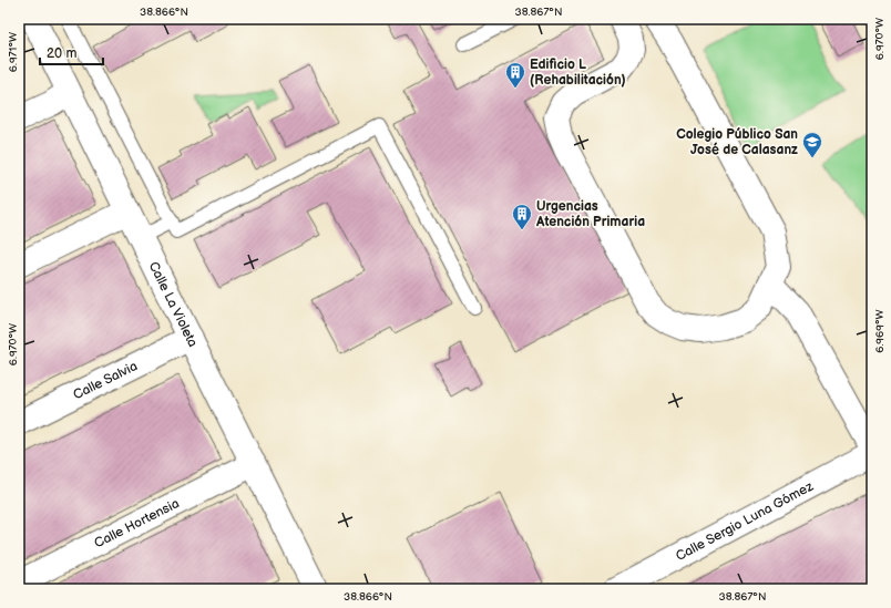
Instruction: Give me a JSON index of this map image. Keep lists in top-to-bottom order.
{
  "streets": {
    "street": [
      "Calle La Violeta",
      "Calle Salvia",
      "Calle Sergio Luna Gómez",
      "Calle Hortensia"
    ]
  },
  "crossings": [
    ["Calle La Violeta", "Calle Salvia"],
    ["Calle La Violeta", "Calle Hortensia"]
  ],
  "places": {
    "building": ["Edificio L (Rehabilitación)", "Urgencias Atención Primaria"],
    "school or university": ["Colegio Público San José de Calasanz"]
  },
  "scale_bar": "20 m",
  "coordinates": [
    "38.866°N",
    "38.867°N",
    "6.970°W",
    "6.971°W",
    "6.969°W"
  ]
}
